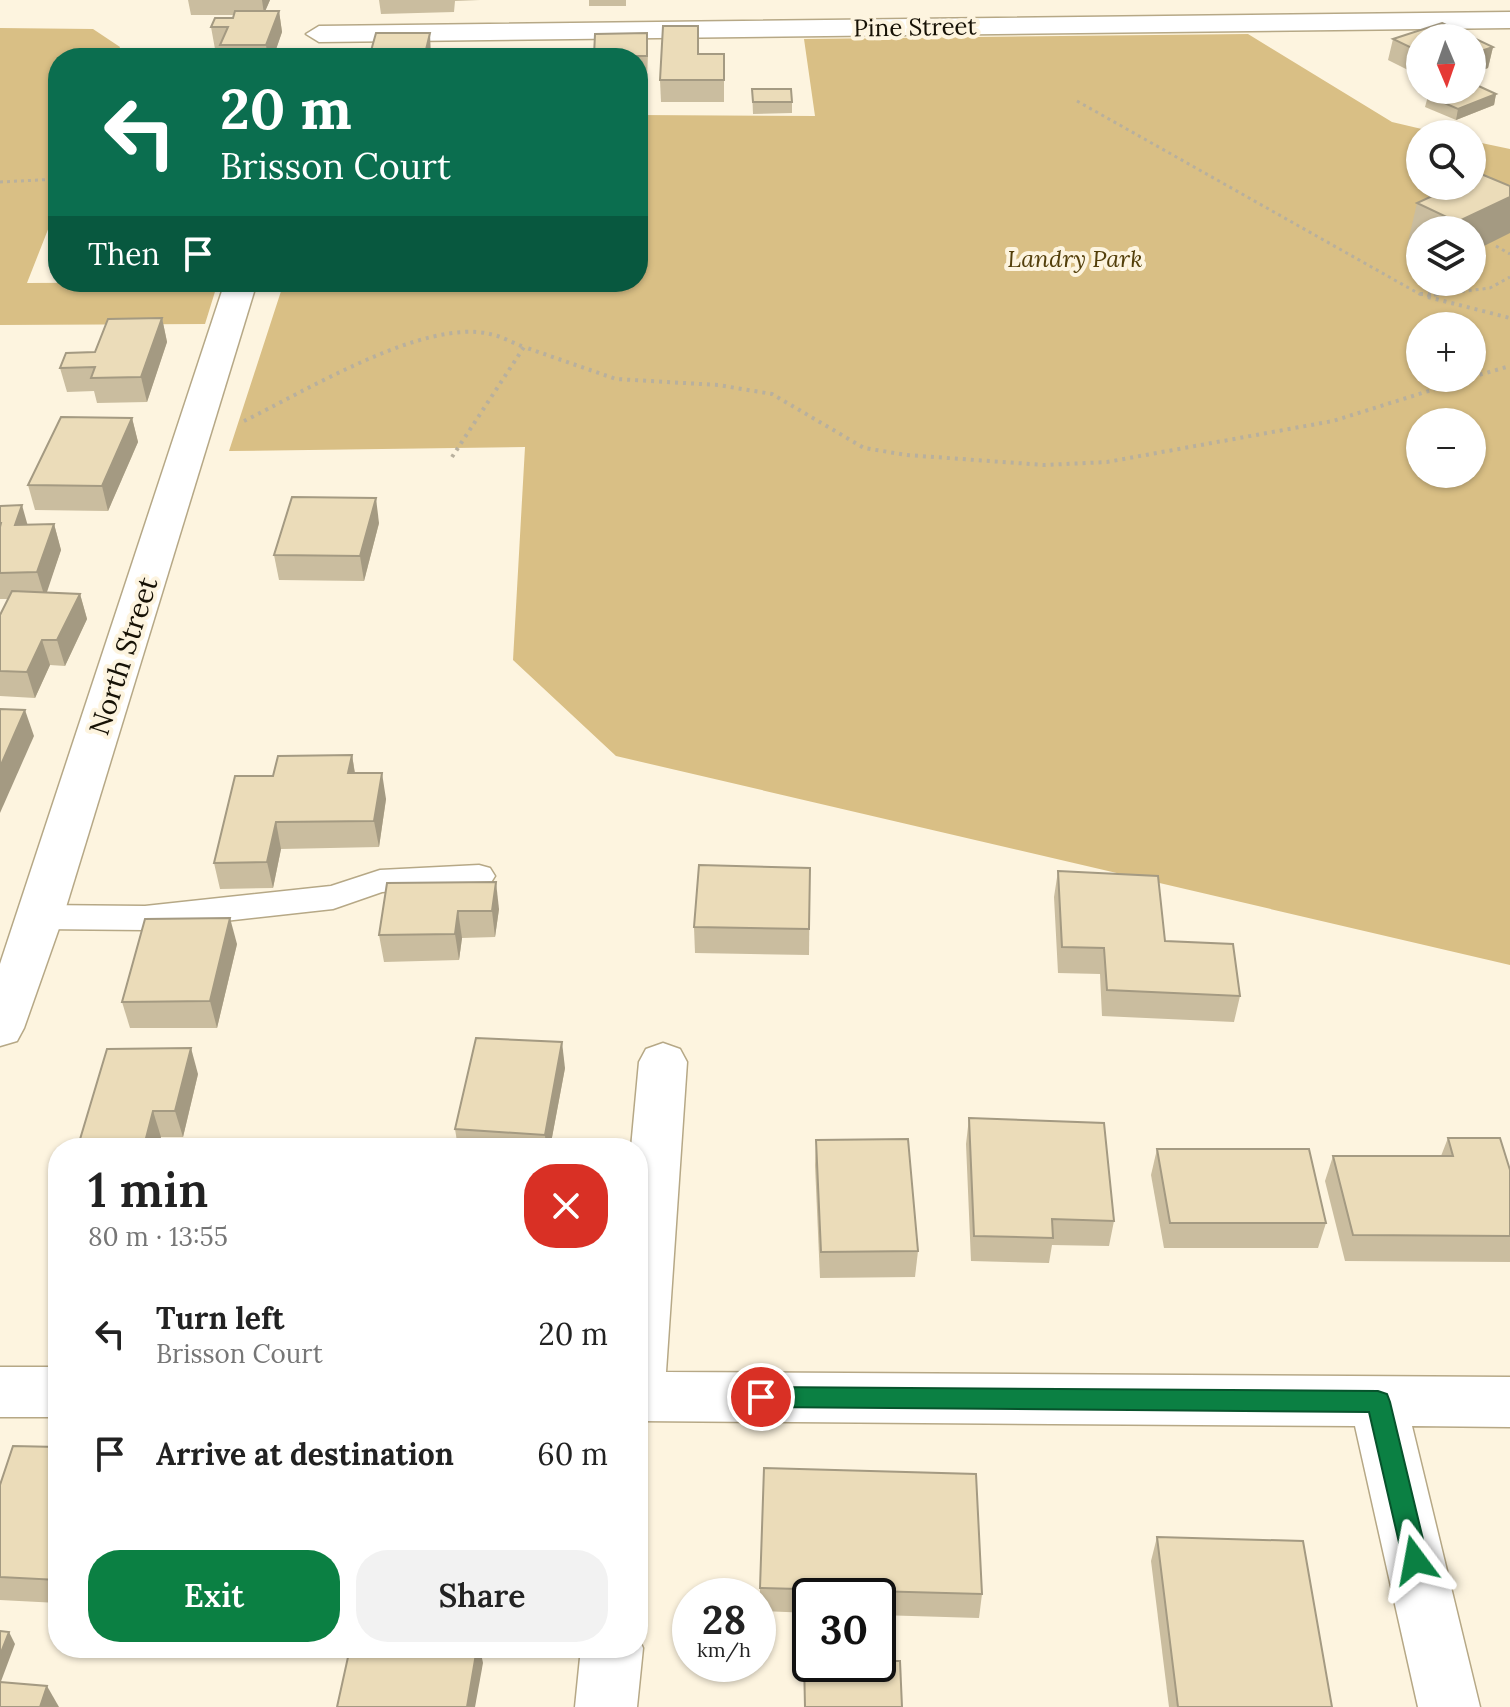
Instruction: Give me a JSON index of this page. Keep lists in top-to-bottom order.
{
  "streets": {
    "street": ["Pine Street", "North Street"]
  },
  "parks": ["Landry Park"],
  "north": "bottom",
  "page": {
    "map_buttons": ["+", "−"],
    "turn": ["20 m", "Brisson Court"],
    "then": "Then",
    "heading": ["1 min", "80 m · 13:55"],
    "list": [
      {
        "name": "Turn left",
        "note": "Brisson Court",
        "value": "20 m"
      },
      {
        "name": "Arrive at destination",
        "value": "60 m"
      }
    ],
    "buttons": ["Exit", "Share"],
    "speed": "28 km/h",
    "limit": "30"
  }
}
